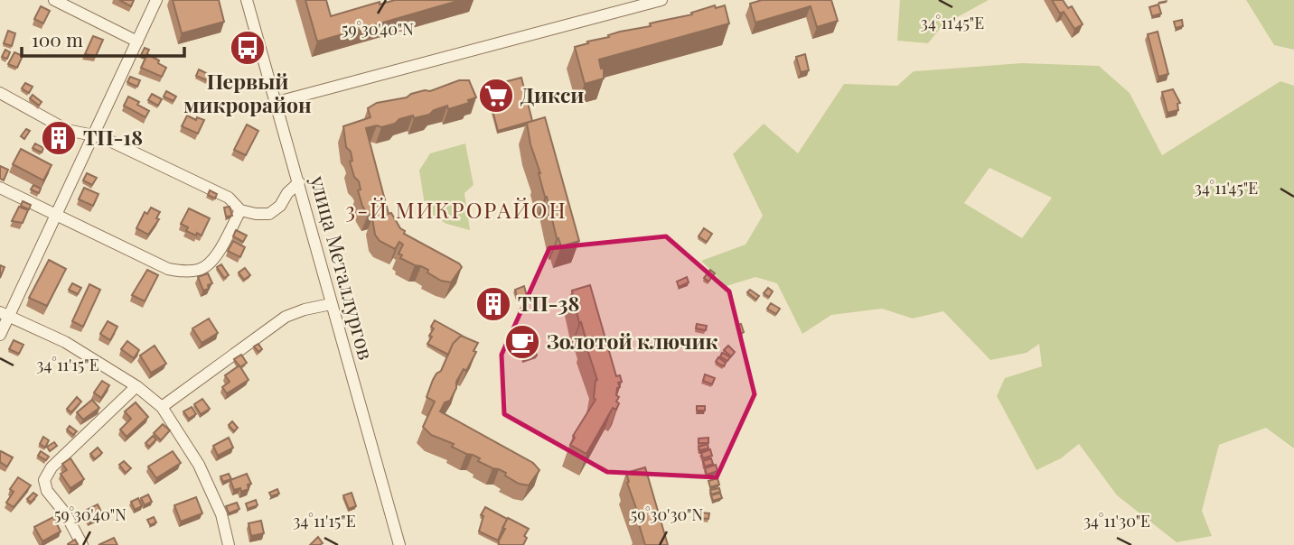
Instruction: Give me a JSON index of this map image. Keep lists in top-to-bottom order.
{
  "streets": {
    "street": ["улица Металлургов"]
  },
  "districts": ["3-Й МИКРОРАЙОН"],
  "places": {
    "bus stop": ["Первый микрорайон"],
    "supermarket": ["Дикси"],
    "building": ["ТП-18", "ТП-38"],
    "cafe": ["Золотой ключик"]
  },
  "scale_bar": "100 m",
  "coordinates": [
    "34°11'45\"E",
    "59°30'40\"N",
    "34°11'15\"E",
    "59°30'30\"N",
    "34°11'30\"E"
  ]
}
